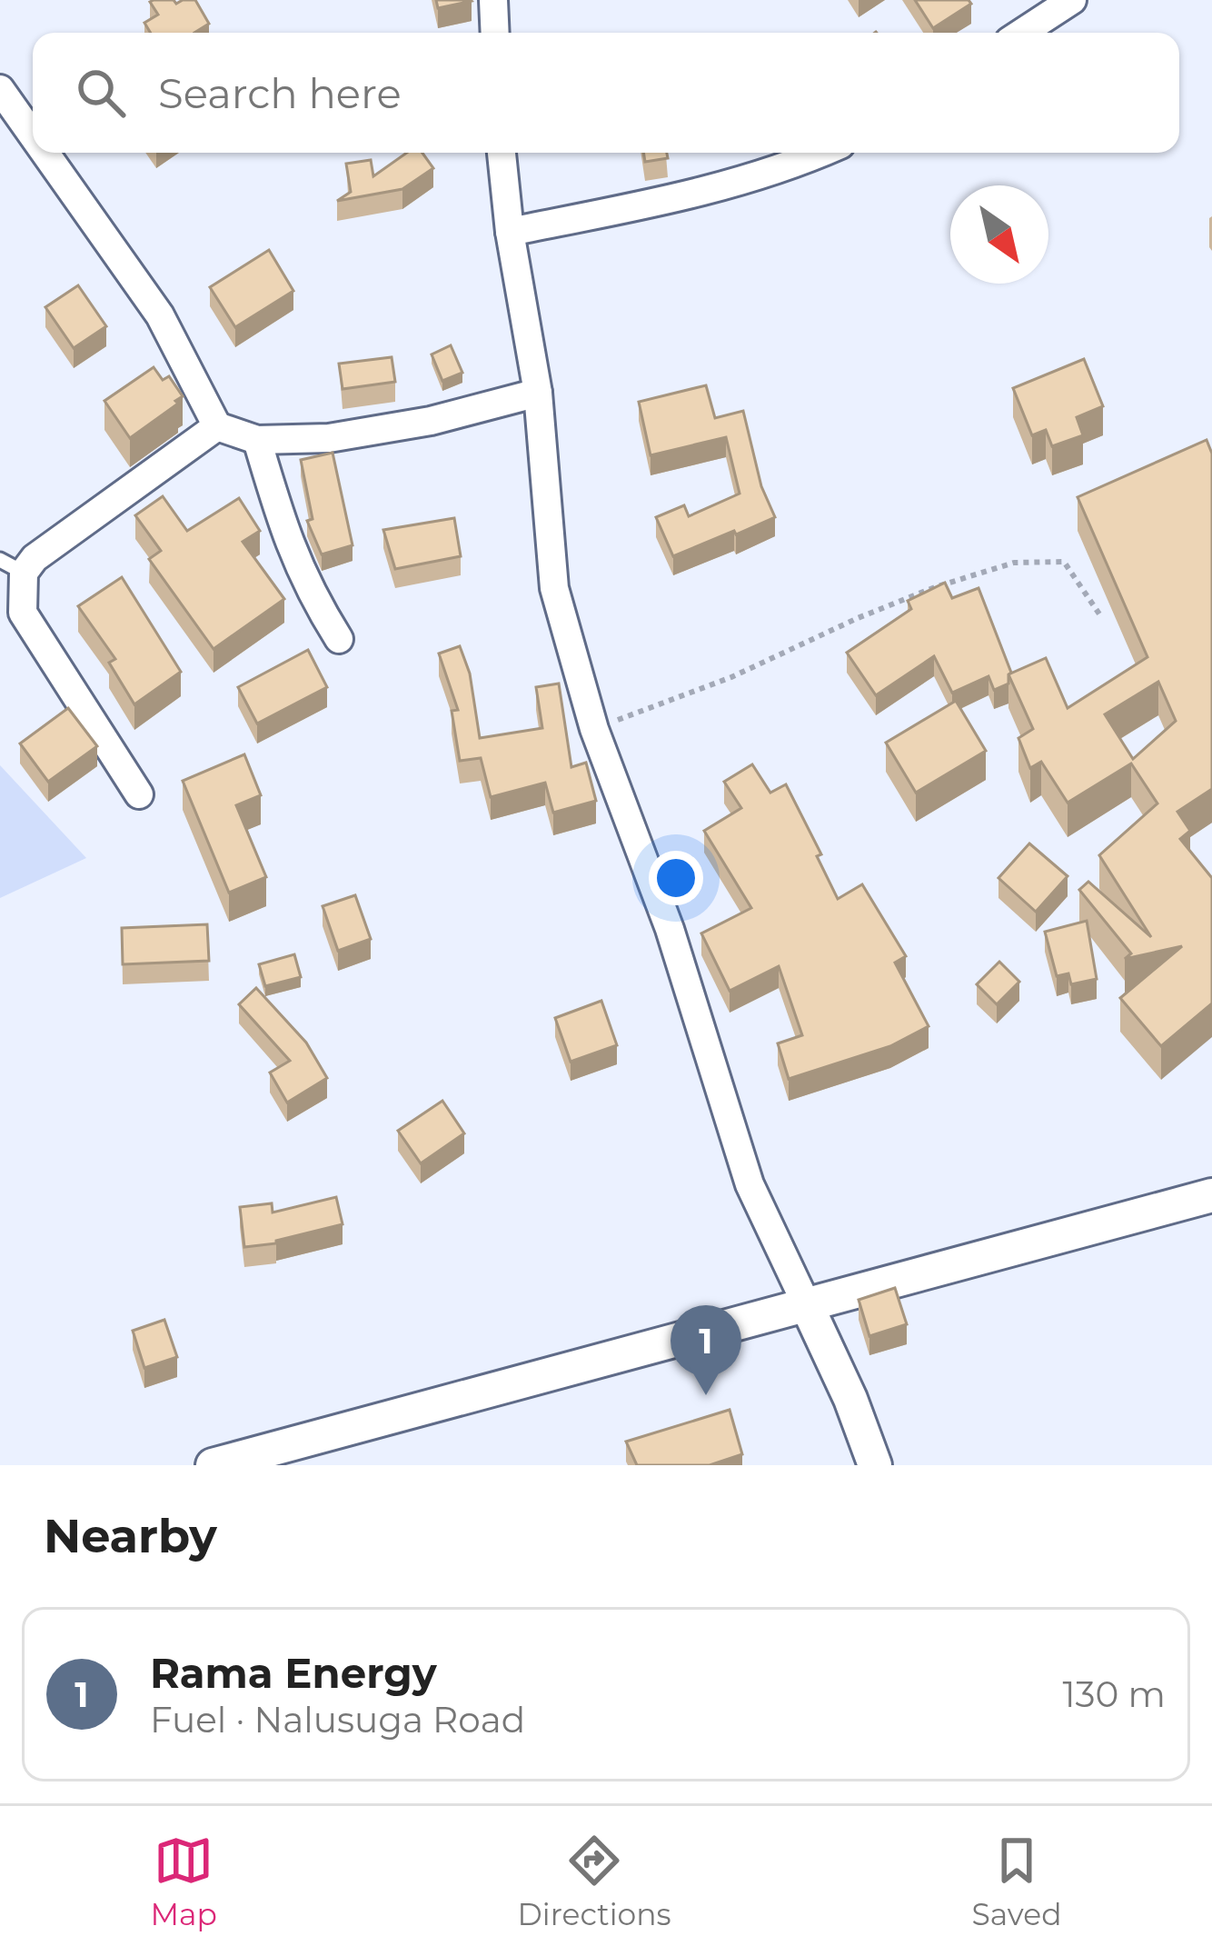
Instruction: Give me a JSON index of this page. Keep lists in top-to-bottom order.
{
  "north": "bottom right",
  "page": {
    "search": "Search here",
    "pins": "1",
    "heading": "Nearby",
    "list": [
      {
        "mark": "1",
        "name": "Rama Energy",
        "note": "Fuel · Nalusuga Road",
        "value": "130 m"
      }
    ],
    "nav": ["Map", "Directions", "Saved"]
  }
}
